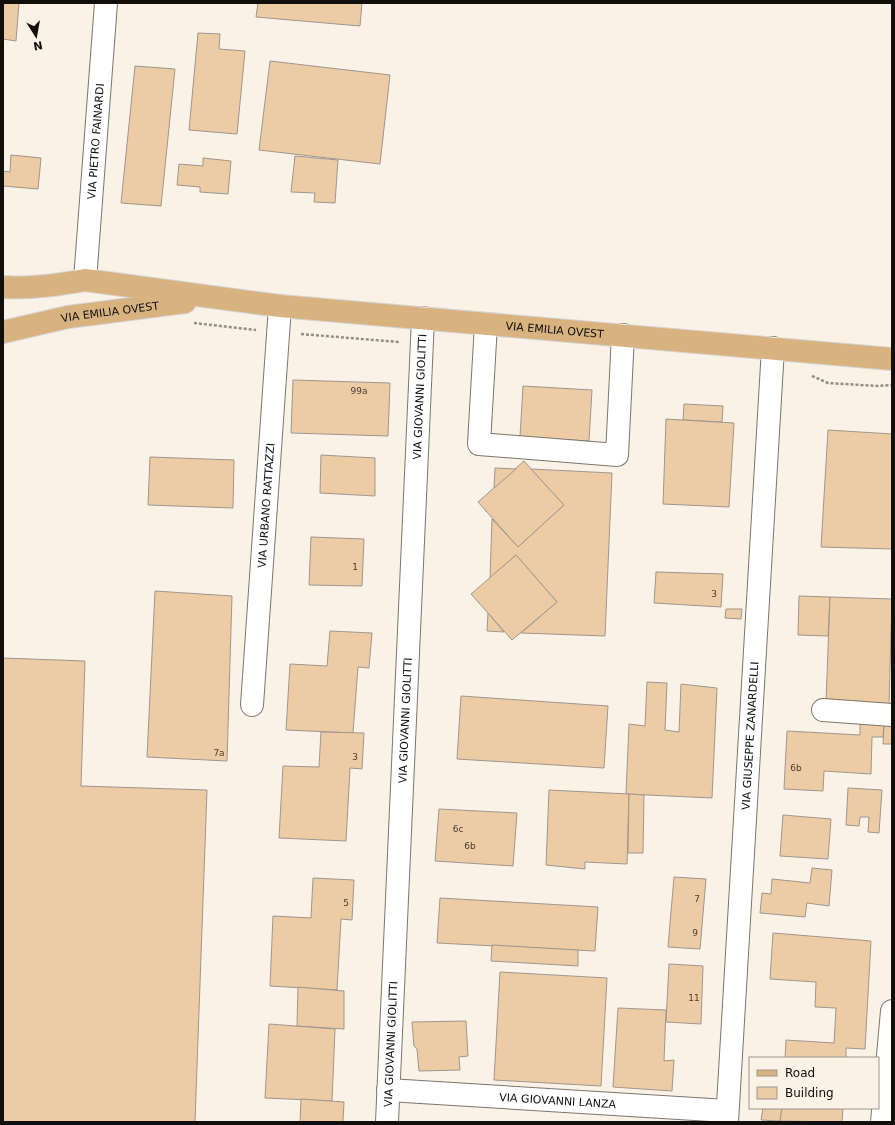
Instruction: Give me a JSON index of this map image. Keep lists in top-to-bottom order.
{
  "streets": {
    "main road": ["VIA EMILIA OVEST"],
    "street": [
      "VIA PIETRO FAINARDI",
      "VIA GIOVANNI GIOLITTI",
      "VIA URBANO RATTAZZI",
      "VIA GIUSEPPE ZANARDELLI",
      "VIA GIOVANNI LANZA"
    ]
  },
  "crossings": [
    ["VIA PIETRO FAINARDI", "VIA EMILIA OVEST"],
    ["VIA EMILIA OVEST", "VIA GIOVANNI GIOLITTI"],
    ["VIA EMILIA OVEST", "VIA URBANO RATTAZZI"],
    ["VIA EMILIA OVEST", "VIA GIUSEPPE ZANARDELLI"],
    ["VIA GIOVANNI GIOLITTI", "VIA GIOVANNI LANZA"],
    ["VIA GIUSEPPE ZANARDELLI", "VIA GIOVANNI LANZA"]
  ],
  "house_numbers": [
    "99a",
    "1",
    "3",
    "7a",
    "3",
    "6b",
    "6c",
    "6b",
    "7",
    "5",
    "9",
    "11"
  ],
  "legend": ["Road", "Building"],
  "north": "bottom"
}
